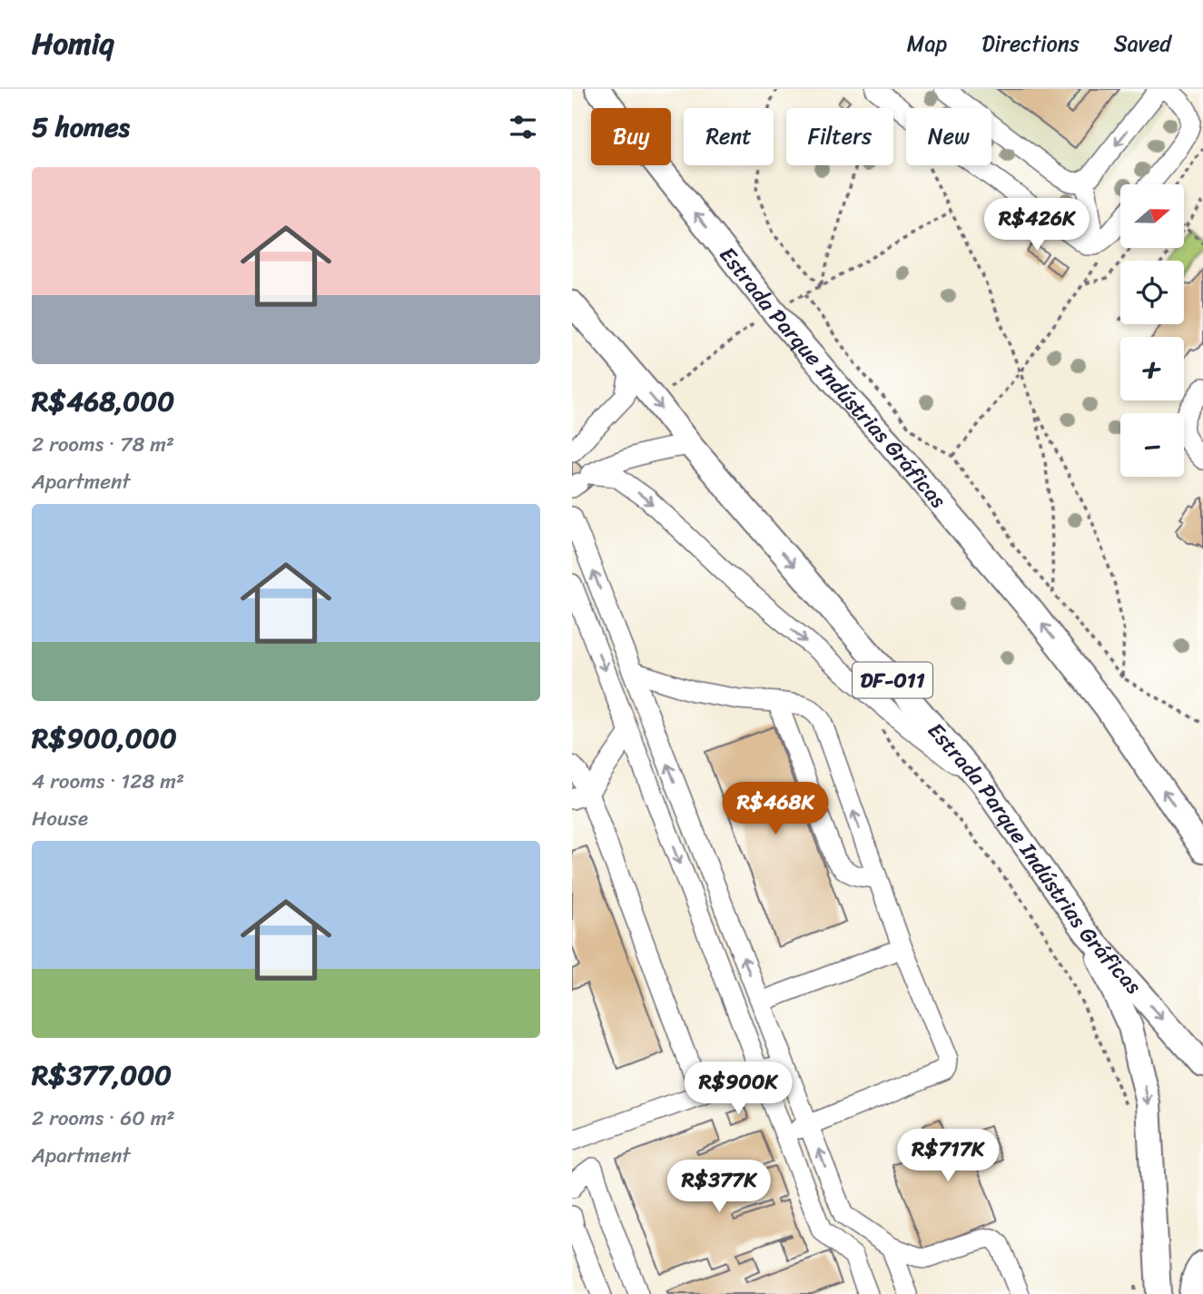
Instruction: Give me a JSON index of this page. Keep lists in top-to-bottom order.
{
  "streets": {
    "main road": ["Estrada Parque Indústrias Gráficas", "DF-011"]
  },
  "north": "right",
  "page": {
    "header": "Homiq",
    "nav": ["Map", "Directions", "Saved"],
    "heading": "5 homes",
    "chip": [
      "Buy",
      "Rent",
      "Filters",
      "New"
    ],
    "list": [
      {
        "name": "R$468,000",
        "note": "2 rooms · 78 m² · Apartment"
      },
      {
        "name": "R$900,000",
        "note": "4 rooms · 128 m² · House"
      },
      {
        "name": "R$377,000",
        "note": "2 rooms · 60 m² · Apartment"
      }
    ],
    "map_buttons": ["+", "−"],
    "price": [
      "R$426K",
      "R$468K",
      "R$900K",
      "R$717K",
      "R$377K"
    ]
  }
}
